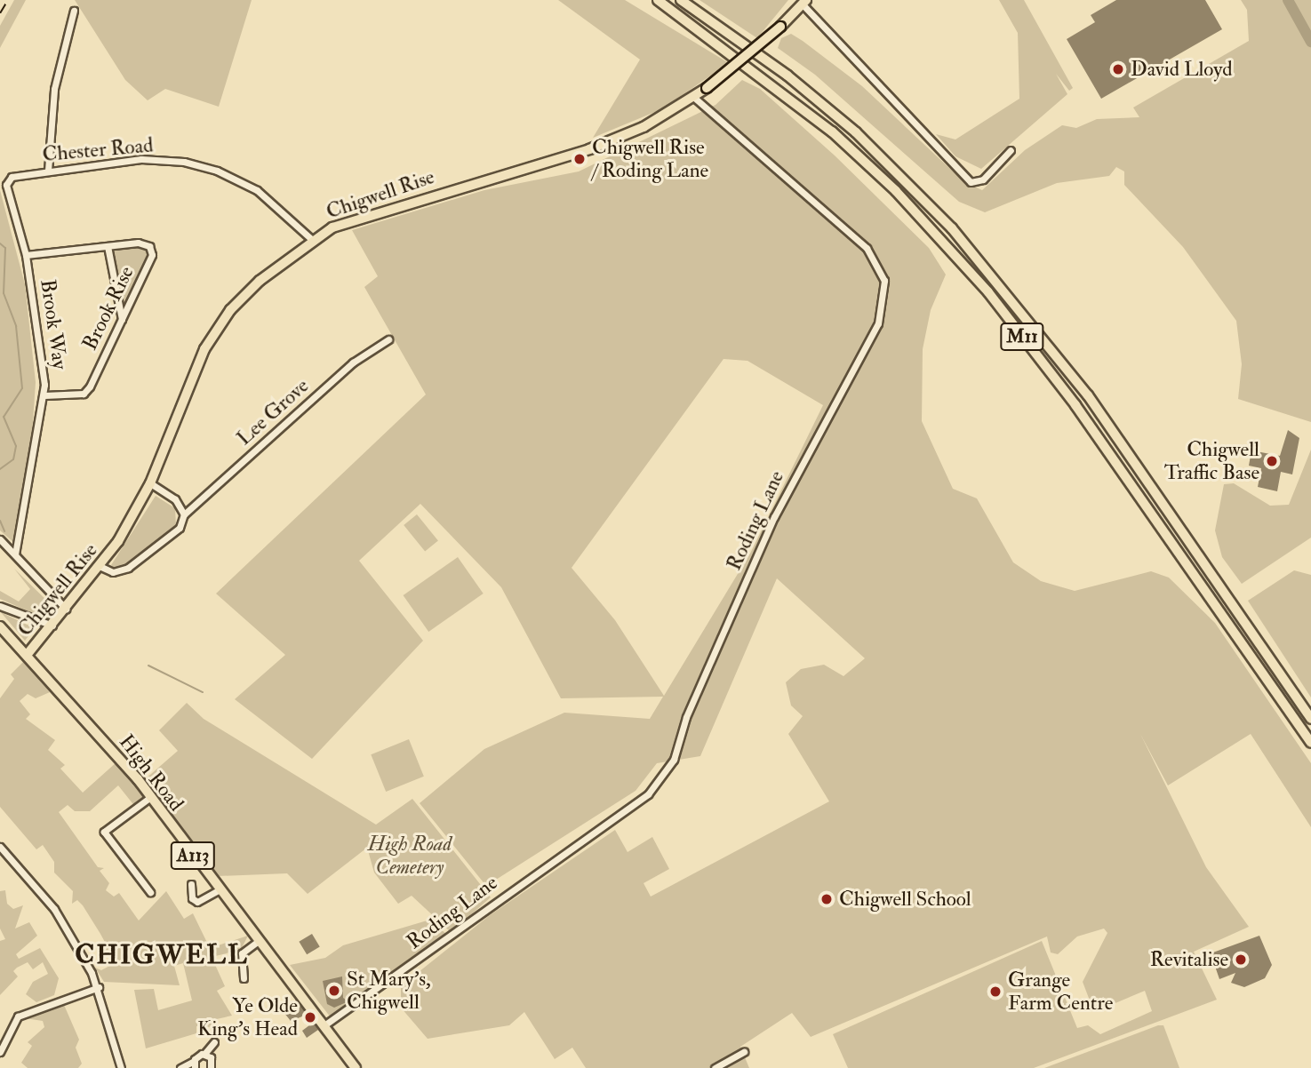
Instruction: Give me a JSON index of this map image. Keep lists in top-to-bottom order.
{
  "streets": {
    "highway": ["M11"],
    "main road": ["Chigwell Rise", "High Road", "A113"],
    "street": [
      "Chester Road",
      "Brook Rise",
      "Brook Way",
      "Lee Grove",
      "Roding Lane"
    ]
  },
  "crossings": [
    ["Chester Road", "Chigwell Rise"],
    ["Chester Road", "Brook Way"],
    ["Chigwell Rise", "Lee Grove"],
    ["Chigwell Rise", "Roding Lane"],
    ["Chigwell Rise", "High Road"],
    ["Brook Rise", "Brook Way"],
    ["Roding Lane", "High Road"]
  ],
  "districts": ["CHIGWELL"],
  "parks": ["High Road Cemetery"],
  "places": [
    "David Lloyd",
    "Chigwell Rise / Roding Lane",
    "Chigwell Traffic Base",
    "Chigwell School",
    "Revitalise",
    "St Mary's, Chigwell",
    "Grange Farm Centre",
    "Ye Olde King's Head"
  ]
}
